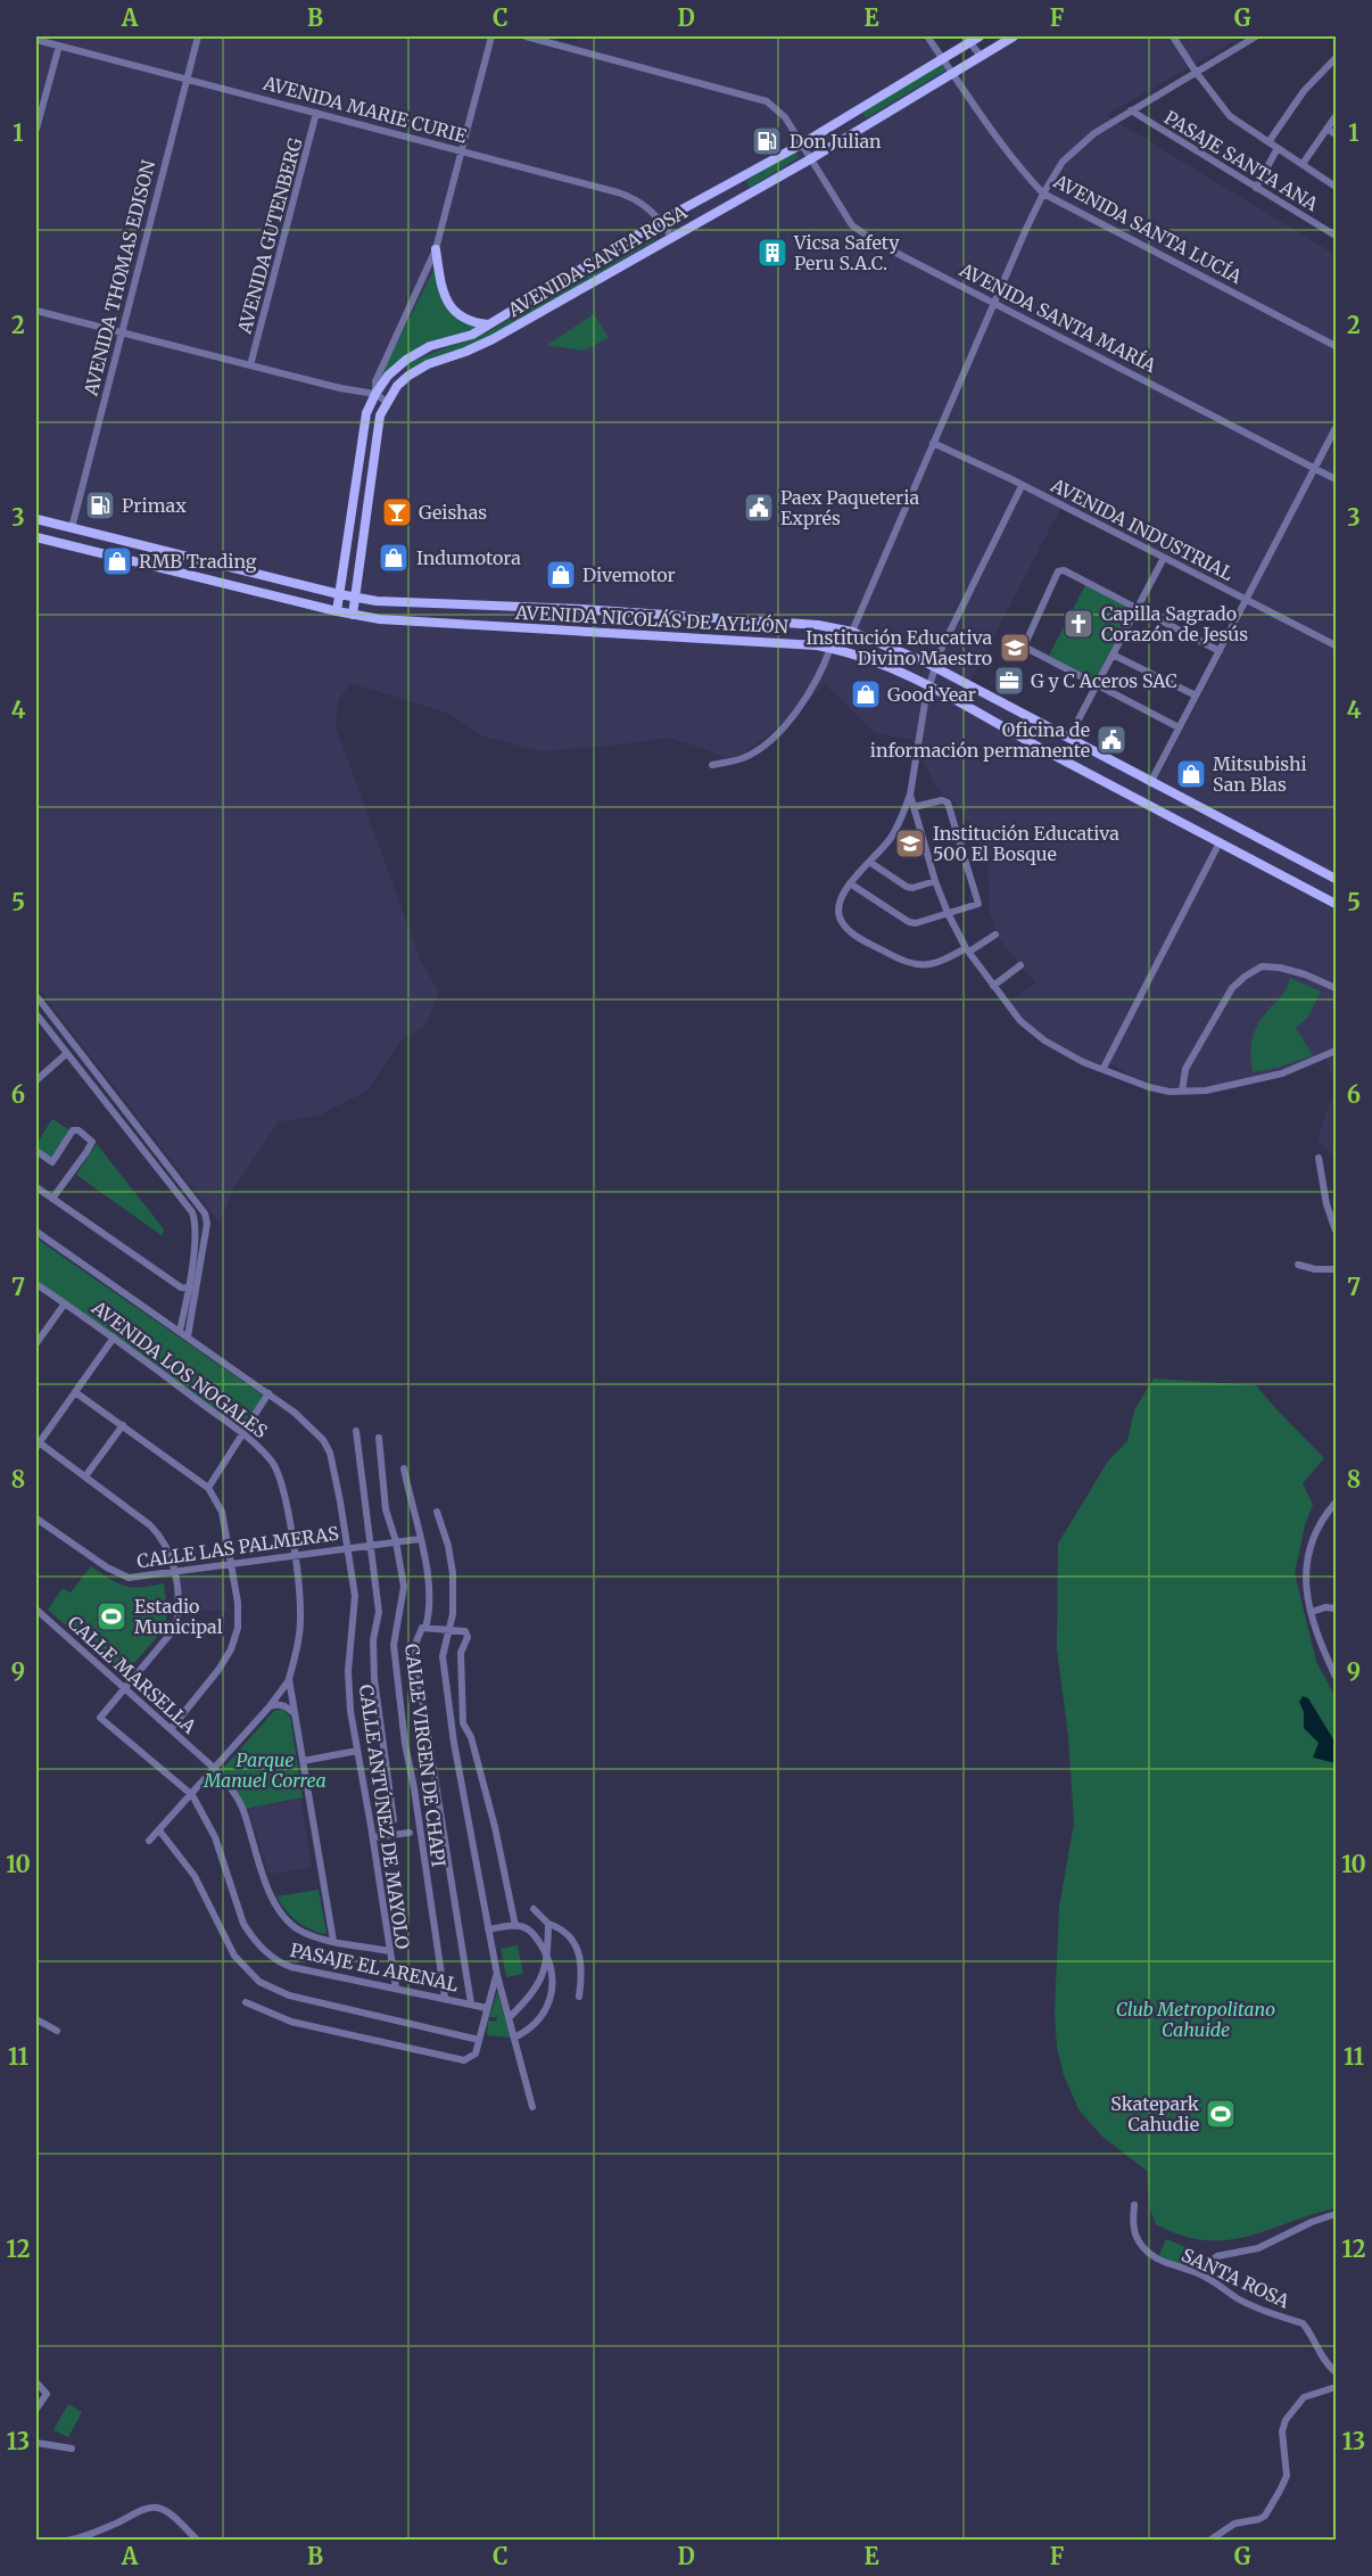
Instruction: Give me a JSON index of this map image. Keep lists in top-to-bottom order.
{
  "streets": {
    "main road": ["AVENIDA SANTA ROSA", "AVENIDA NICOLÁS DE AYLLÓN"],
    "street": [
      "AVENIDA MARIE CURIE",
      "PASAJE SANTA ANA",
      "AVENIDA SANTA LUCÍA",
      "AVENIDA GUTENBERG",
      "AVENIDA THOMAS EDISON",
      "AVENIDA SANTA MARÍA",
      "AVENIDA INDUSTRIAL",
      "AVENIDA LOS NOGALES",
      "CALLE LAS PALMERAS",
      "CALLE MARSELLA",
      "CALLE VIRGEN DE CHAPI",
      "CALLE ANTÚNEZ DE MAYOLO",
      "PASAJE EL ARENAL",
      "SANTA ROSA"
    ]
  },
  "crossings": [
    ["AVENIDA MARIE CURIE", "AVENIDA GUTENBERG"],
    ["AVENIDA MARIE CURIE", "AVENIDA SANTA ROSA"],
    ["AVENIDA MARIE CURIE", "AVENIDA THOMAS EDISON"],
    ["AVENIDA SANTA LUCÍA", "AVENIDA SANTA ROSA"],
    ["AVENIDA SANTA ROSA", "AVENIDA SANTA MARÍA"],
    ["AVENIDA SANTA ROSA", "AVENIDA NICOLÁS DE AYLLÓN"],
    ["AVENIDA THOMAS EDISON", "AVENIDA NICOLÁS DE AYLLÓN"],
    ["AVENIDA LOS NOGALES", "CALLE LAS PALMERAS"],
    ["AVENIDA LOS NOGALES", "CALLE MARSELLA"],
    ["AVENIDA LOS NOGALES", "CALLE ANTÚNEZ DE MAYOLO"],
    ["CALLE LAS PALMERAS", "CALLE VIRGEN DE CHAPI"],
    ["CALLE LAS PALMERAS", "CALLE ANTÚNEZ DE MAYOLO"],
    ["CALLE MARSELLA", "CALLE ANTÚNEZ DE MAYOLO"],
    ["CALLE MARSELLA", "PASAJE EL ARENAL"],
    ["CALLE VIRGEN DE CHAPI", "PASAJE EL ARENAL"],
    ["CALLE ANTÚNEZ DE MAYOLO", "PASAJE EL ARENAL"]
  ],
  "parks": ["Parque Manuel Correa", "Club Metropolitano Cahuide"],
  "places": {
    "fuel station": ["Don Julian", "Primax"],
    "building": ["Vicsa Safety Peru S.A.C."],
    "public building": ["Paex Paqueteria Exprés", "Oficina de información permanente"],
    "bar": ["Geishas"],
    "shop": [
      "Indumotora",
      "RMB Trading",
      "Divemotor",
      "Good Year",
      "Mitsubishi San Blas"
    ],
    "church": ["Capilla Sagrado Corazón de Jesús"],
    "school or university": ["Institución Educativa Divino Maestro", "Institución Educativa 500 El Bosque"],
    "office": ["G y C Aceros SAC"],
    "sports": ["Estadio Municipal", "Skatepark Cahudie"]
  },
  "grid": {
    "columns": [
      "A",
      "B",
      "C",
      "D",
      "E",
      "F",
      "G"
    ],
    "rows": [
      "1",
      "2",
      "3",
      "4",
      "5",
      "6",
      "7",
      "8",
      "9",
      "10",
      "11",
      "12",
      "13"
    ]
  }
}
